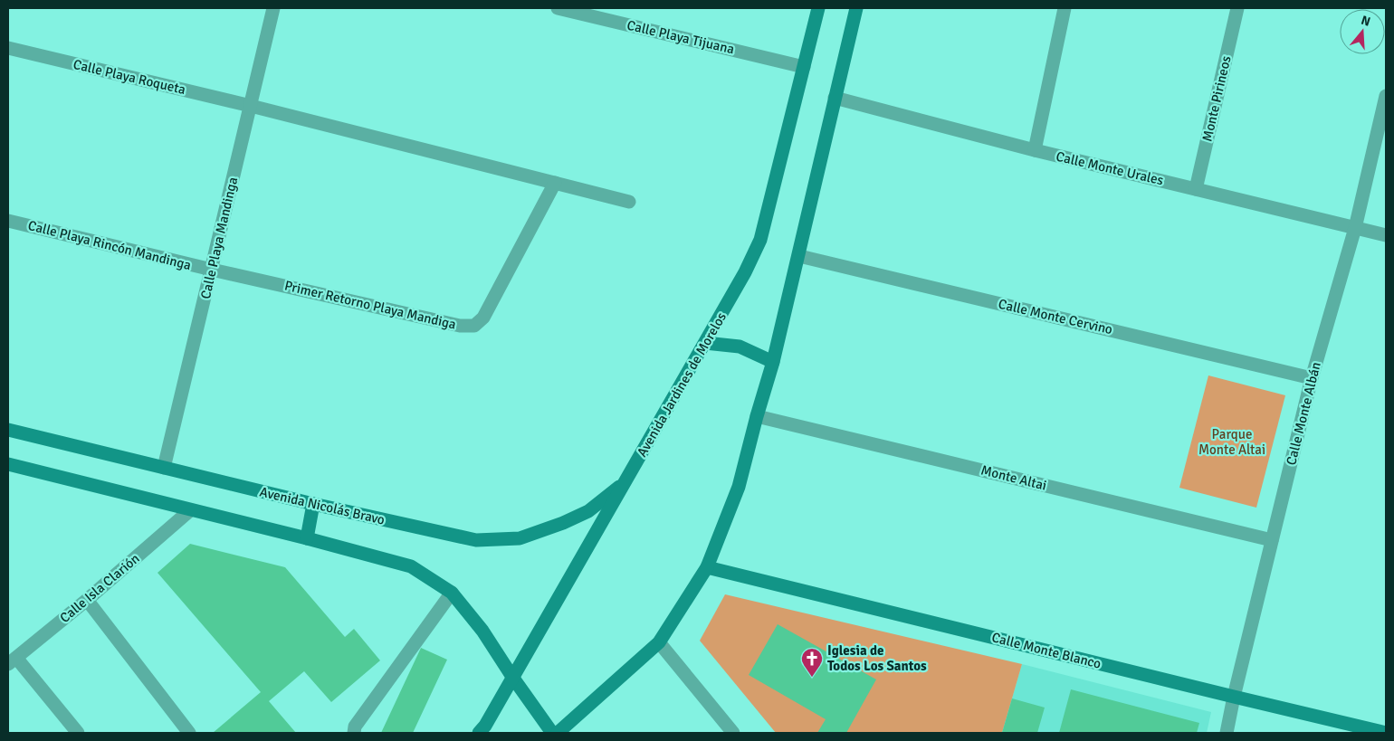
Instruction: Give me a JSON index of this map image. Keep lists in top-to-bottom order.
{
  "streets": {
    "street": [
      "Calle Playa Tijuana",
      "Calle Playa Roqueta",
      "Monte Pirineos",
      "Calle Monte Urales",
      "Calle Playa Mandinga",
      "Calle Playa Rincón Mandinga",
      "Primer Retorno Playa Mandiga",
      "Calle Monte Cervino",
      "Avenida Jardines de Morelos",
      "Calle Monte Albán",
      "Monte Altai",
      "Avenida Nicolás Bravo",
      "Calle Isla Clarión",
      "Calle Monte Blanco"
    ]
  },
  "crossings": [
    ["Calle Playa Tijuana", "Avenida Jardines de Morelos"],
    ["Calle Playa Roqueta", "Calle Playa Mandinga"],
    ["Monte Pirineos", "Calle Monte Urales"],
    ["Calle Monte Urales", "Calle Monte Albán"],
    ["Calle Playa Mandinga", "Calle Playa Rincón Mandinga"],
    ["Calle Playa Mandinga", "Primer Retorno Playa Mandiga"],
    ["Calle Playa Mandinga", "Avenida Nicolás Bravo"],
    ["Calle Playa Rincón Mandinga", "Primer Retorno Playa Mandiga"],
    ["Calle Monte Cervino", "Calle Monte Albán"],
    ["Avenida Jardines de Morelos", "Avenida Nicolás Bravo"],
    ["Calle Monte Albán", "Monte Altai"],
    ["Calle Monte Albán", "Calle Monte Blanco"]
  ],
  "parks": ["Parque Monte Altai"],
  "places": {
    "church": ["Iglesia de Todos Los Santos"]
  },
  "north": "top"
}
